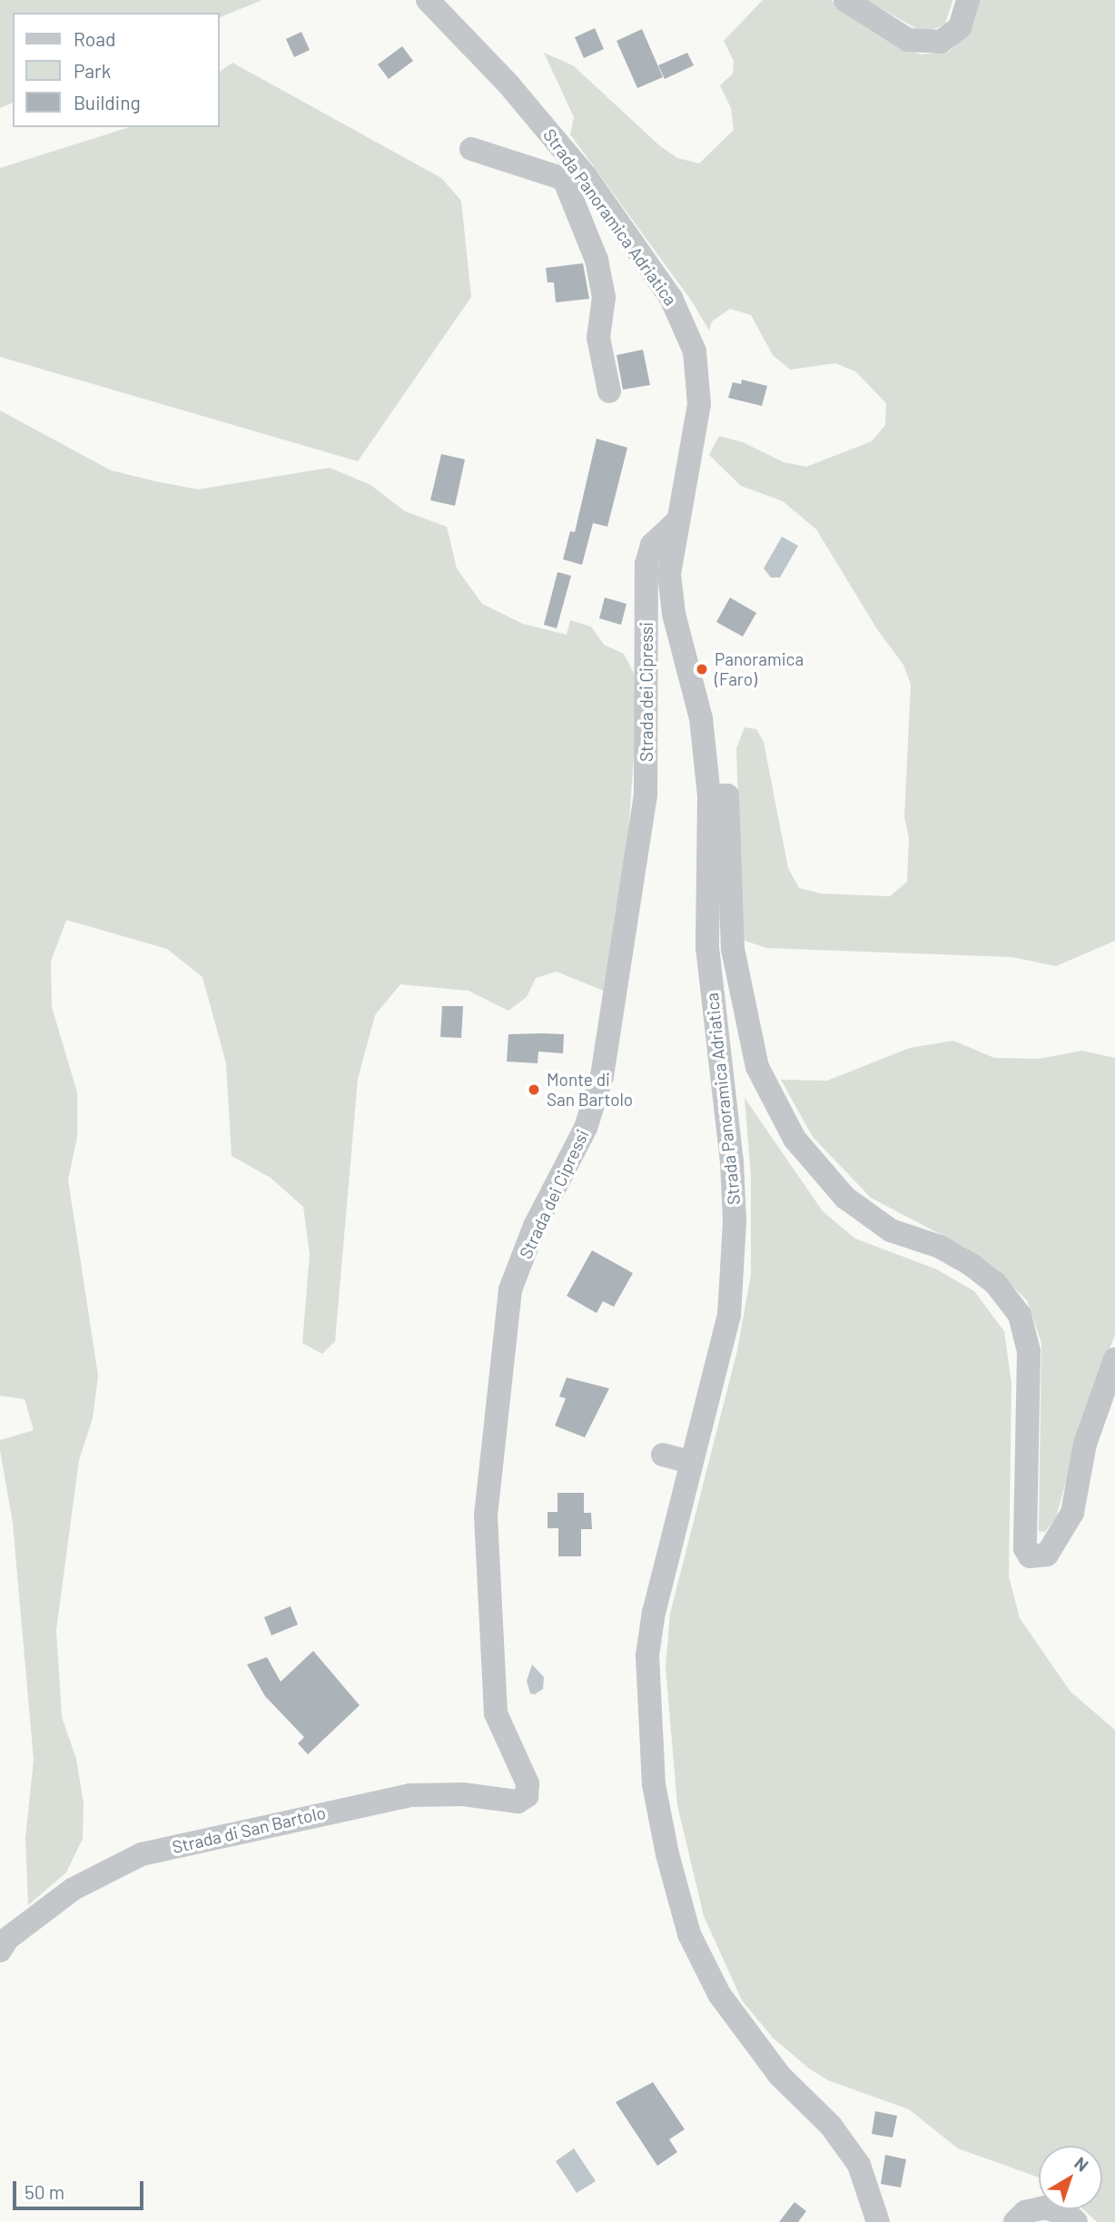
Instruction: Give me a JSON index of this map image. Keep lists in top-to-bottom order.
{
  "streets": {
    "street": ["Strada Panoramica Adriatica", "Strada dei Cipressi", "Strada di San Bartolo"]
  },
  "crossings": [
    ["Strada Panoramica Adriatica", "Strada dei Cipressi"],
    ["Strada dei Cipressi", "Strada di San Bartolo"]
  ],
  "places": ["Panoramica (Faro)", "Monte di San Bartolo"],
  "legend": ["Road", "Park", "Building"],
  "scale_bar": "50 m",
  "north": "top right"
}
